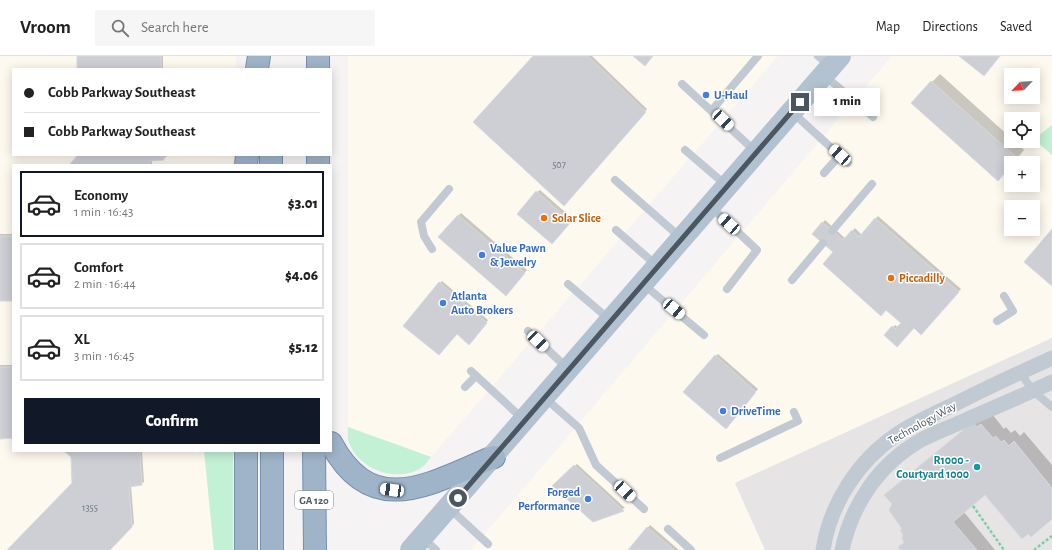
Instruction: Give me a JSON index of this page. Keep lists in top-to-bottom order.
{
  "streets": {
    "highway": ["GA 120"],
    "street": ["Technology Way"]
  },
  "places": [
    "U-Haul",
    "Solar Slice",
    "Value Pawn & Jewelry",
    "Piccadilly",
    "Atlanta Auto Brokers",
    "DriveTime",
    "R1000 - Courtyard 1000",
    "Forged Performance"
  ],
  "house_numbers": ["507", "1355"],
  "north": "bottom left",
  "page": {
    "header": "Vroom",
    "search": "Search here",
    "nav": ["Map", "Directions", "Saved"],
    "map_buttons": ["+", "−"],
    "banner": ["Cobb Parkway Southeast", "Cobb Parkway Southeast"],
    "bubble": "1 min",
    "list": [
      {
        "name": "Economy",
        "note": "1 min · 16:43",
        "value": "$3.01"
      },
      {
        "name": "Comfort",
        "note": "2 min · 16:44",
        "value": "$4.06"
      },
      {
        "name": "XL",
        "note": "3 min · 16:45",
        "value": "$5.12"
      }
    ],
    "buttons": "Confirm"
  }
}
